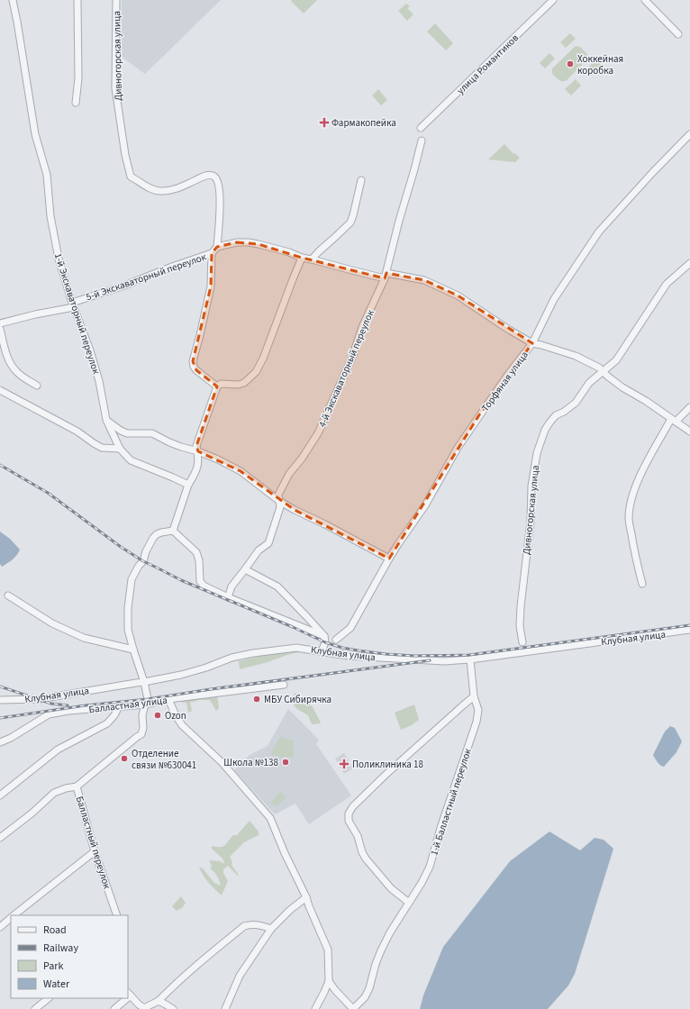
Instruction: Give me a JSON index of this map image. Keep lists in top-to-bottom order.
{
  "streets": {
    "street": [
      "Дивногорская улица",
      "улица Романтиков",
      "5-й Экскаваторный переулок",
      "1-й Экскаваторный переулок",
      "4-й Экскаваторный переулок",
      "Торфяная улица",
      "Клубная улица",
      "Балластная улица",
      "1-й Балластный переулок",
      "Балластный переулок"
    ]
  },
  "crossings": [
    ["Дивногорская улица", "5-й Экскаваторный переулок"],
    ["5-й Экскаваторный переулок", "1-й Экскаваторный переулок"],
    ["5-й Экскаваторный переулок", "4-й Экскаваторный переулок"],
    ["5-й Экскаваторный переулок", "Торфяная улица"],
    ["Клубная улица", "1-й Балластный переулок"],
    ["Клубная улица", "Балластный переулок"],
    ["Балластная улица", "Балластный переулок"]
  ],
  "places": {
    "other": [
      "Хоккейная коробка",
      "МБУ Сибирячка",
      "Ozon",
      "Отделение связи №630041",
      "Школа №138"
    ],
    "health": ["Фармакопейка", "Поликлиника 18"]
  },
  "legend": [
    "Road",
    "Railway",
    "Park",
    "Water"
  ]
}
